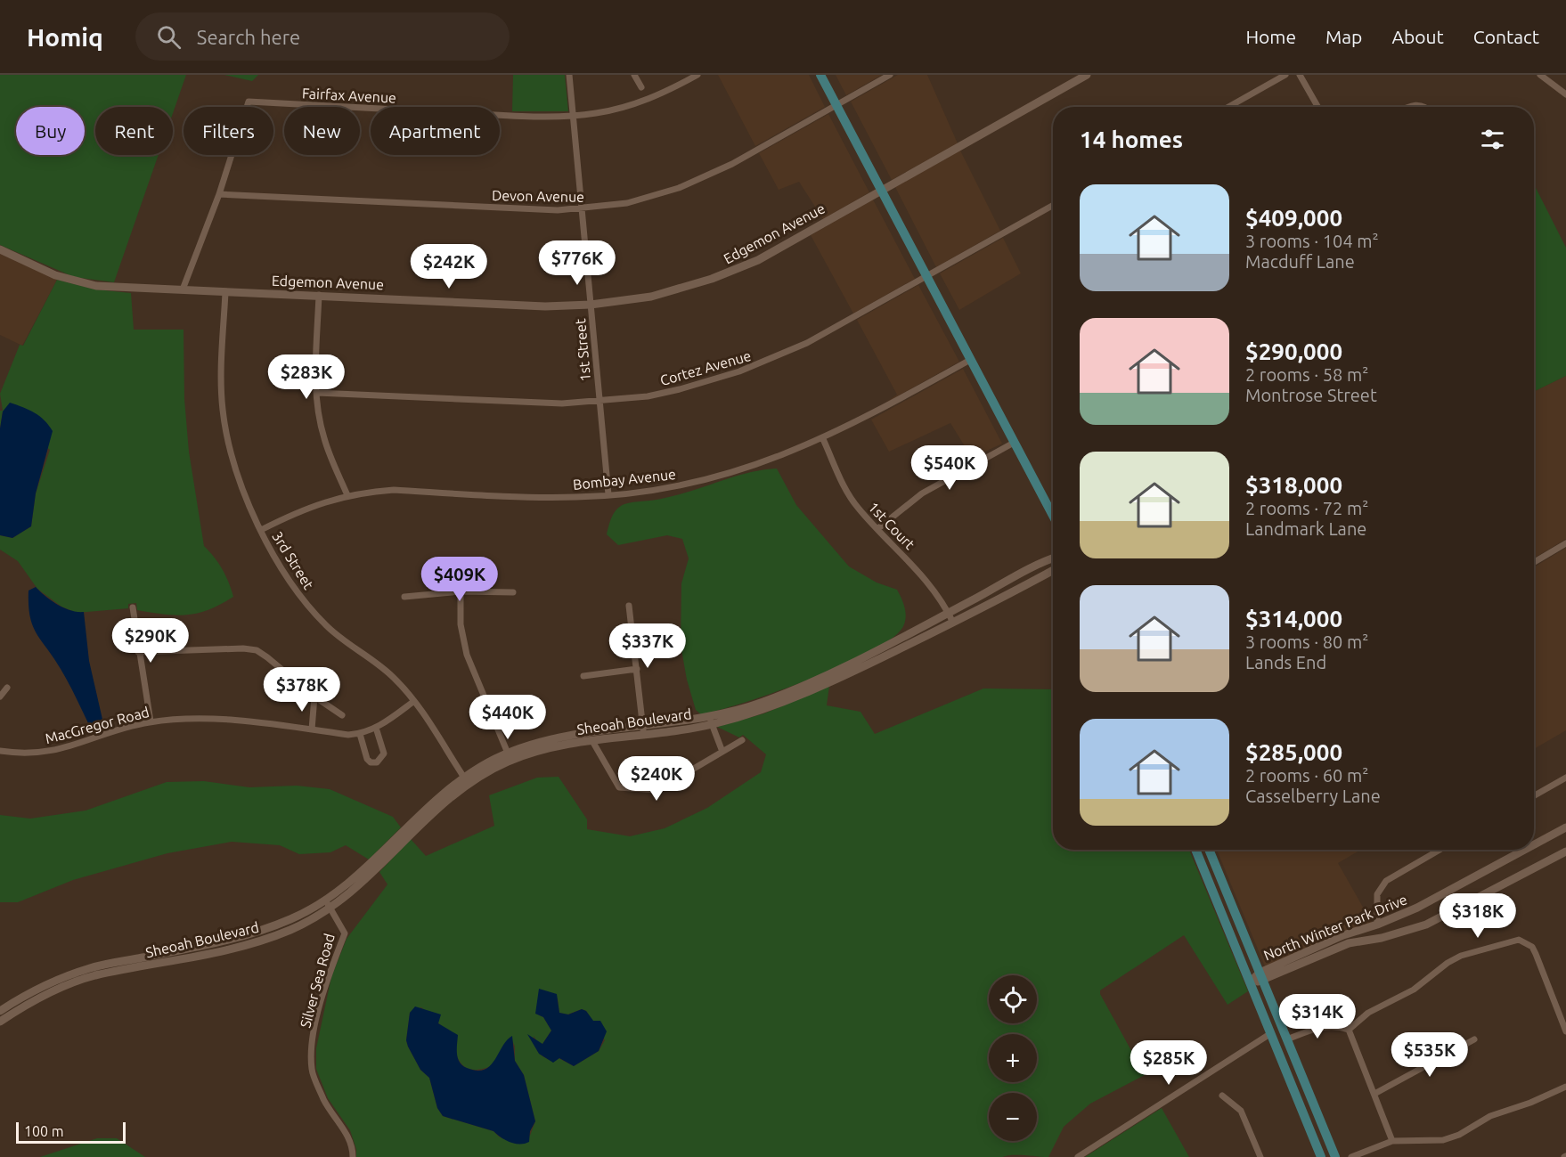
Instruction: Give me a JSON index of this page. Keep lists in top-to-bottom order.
{
  "streets": {
    "street": [
      "Fairfax Avenue",
      "Devon Avenue",
      "Edgemon Avenue",
      "1st Street",
      "Cortez Avenue",
      "Bombay Avenue",
      "1st Court",
      "3rd Street",
      "Sheoah Boulevard",
      "MacGregor Road",
      "North Winter Park Drive",
      "Silver Sea Road"
    ]
  },
  "crossings": [
    ["Fairfax Avenue", "Devon Avenue"],
    ["Fairfax Avenue", "1st Street"],
    ["Devon Avenue", "1st Street"],
    ["Edgemon Avenue", "1st Street"],
    ["Edgemon Avenue", "3rd Street"],
    ["1st Street", "Cortez Avenue"],
    ["1st Street", "Bombay Avenue"],
    ["Bombay Avenue", "1st Court"],
    ["Bombay Avenue", "3rd Street"],
    ["1st Court", "Sheoah Boulevard"],
    ["3rd Street", "Sheoah Boulevard"],
    ["3rd Street", "MacGregor Road"],
    ["Sheoah Boulevard", "Silver Sea Road"]
  ],
  "scale_bar": "100 m",
  "page": {
    "header": "Homiq",
    "search": "Search here",
    "nav": [
      "Home",
      "Map",
      "About",
      "Contact"
    ],
    "chip": [
      "Buy",
      "Rent",
      "Filters",
      "New",
      "Apartment"
    ],
    "heading": "14 homes",
    "list": [
      {
        "name": "$409,000",
        "note": "3 rooms · 104 m² · Macduff Lane"
      },
      {
        "name": "$290,000",
        "note": "2 rooms · 58 m² · Montrose Street"
      },
      {
        "name": "$318,000",
        "note": "2 rooms · 72 m² · Landmark Lane"
      },
      {
        "name": "$314,000",
        "note": "3 rooms · 80 m² · Lands End"
      },
      {
        "name": "$285,000",
        "note": "2 rooms · 60 m² · Casselberry Lane"
      }
    ],
    "price": [
      "$776K",
      "$242K",
      "$283K",
      "$540K",
      "$409K",
      "$290K",
      "$337K",
      "$378K",
      "$440K",
      "$240K",
      "$318K",
      "$314K",
      "$535K",
      "$285K"
    ],
    "map_buttons": ["+", "−"],
    "scale": "100 m"
  }
}
